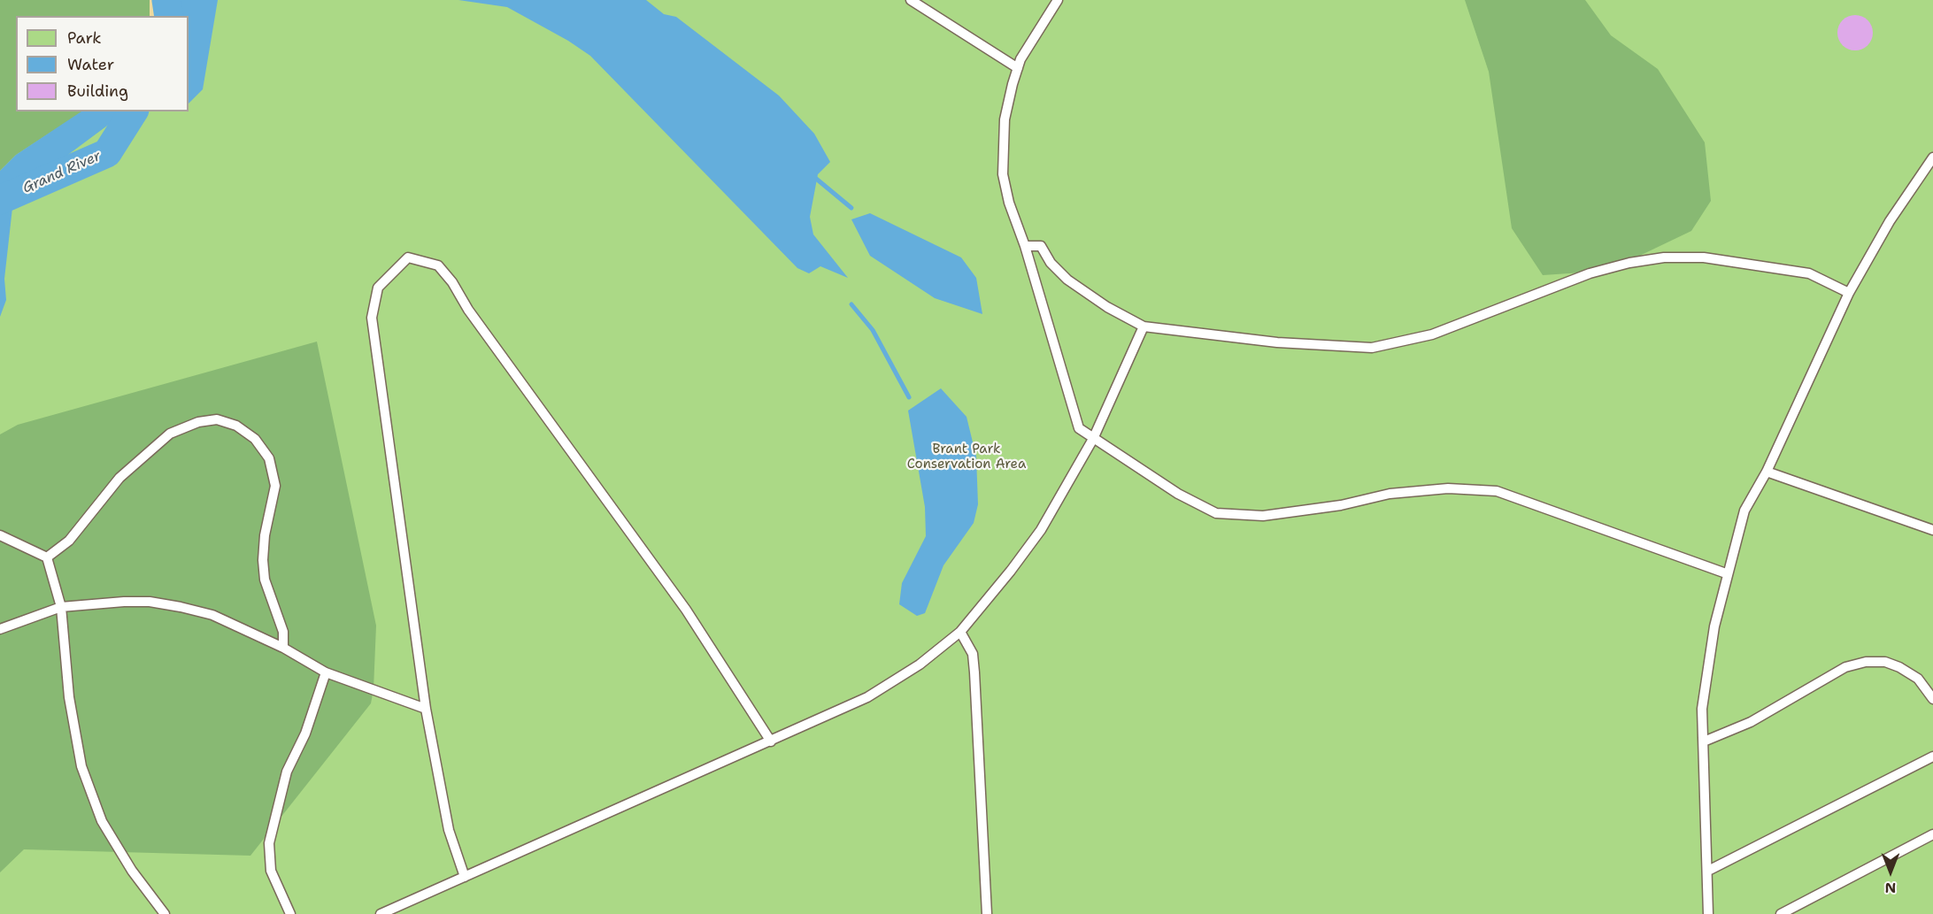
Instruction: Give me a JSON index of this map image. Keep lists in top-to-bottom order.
{
  "water": ["Grand River"],
  "parks": ["Brant Park Conservation Area"],
  "legend": ["Park", "Water", "Building"],
  "north": "bottom"
}
